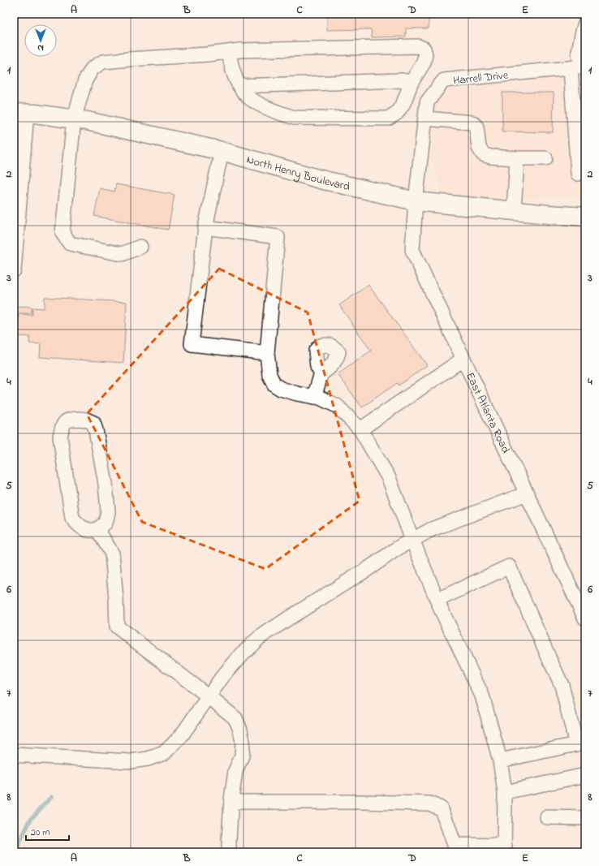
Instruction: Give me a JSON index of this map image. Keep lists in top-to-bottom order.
{
  "streets": {
    "highway": ["North Henry Boulevard"],
    "street": ["Harrell Drive", "East Atlanta Road"]
  },
  "crossings": [
    ["Harrell Drive", "North Henry Boulevard"],
    ["Harrell Drive", "East Atlanta Road"],
    ["North Henry Boulevard", "East Atlanta Road"]
  ],
  "scale_bar": "20 m",
  "north": "bottom",
  "grid": {
    "columns": [
      "A",
      "B",
      "C",
      "D",
      "E"
    ],
    "rows": [
      "1",
      "2",
      "3",
      "4",
      "5",
      "6",
      "7",
      "8"
    ]
  }
}
